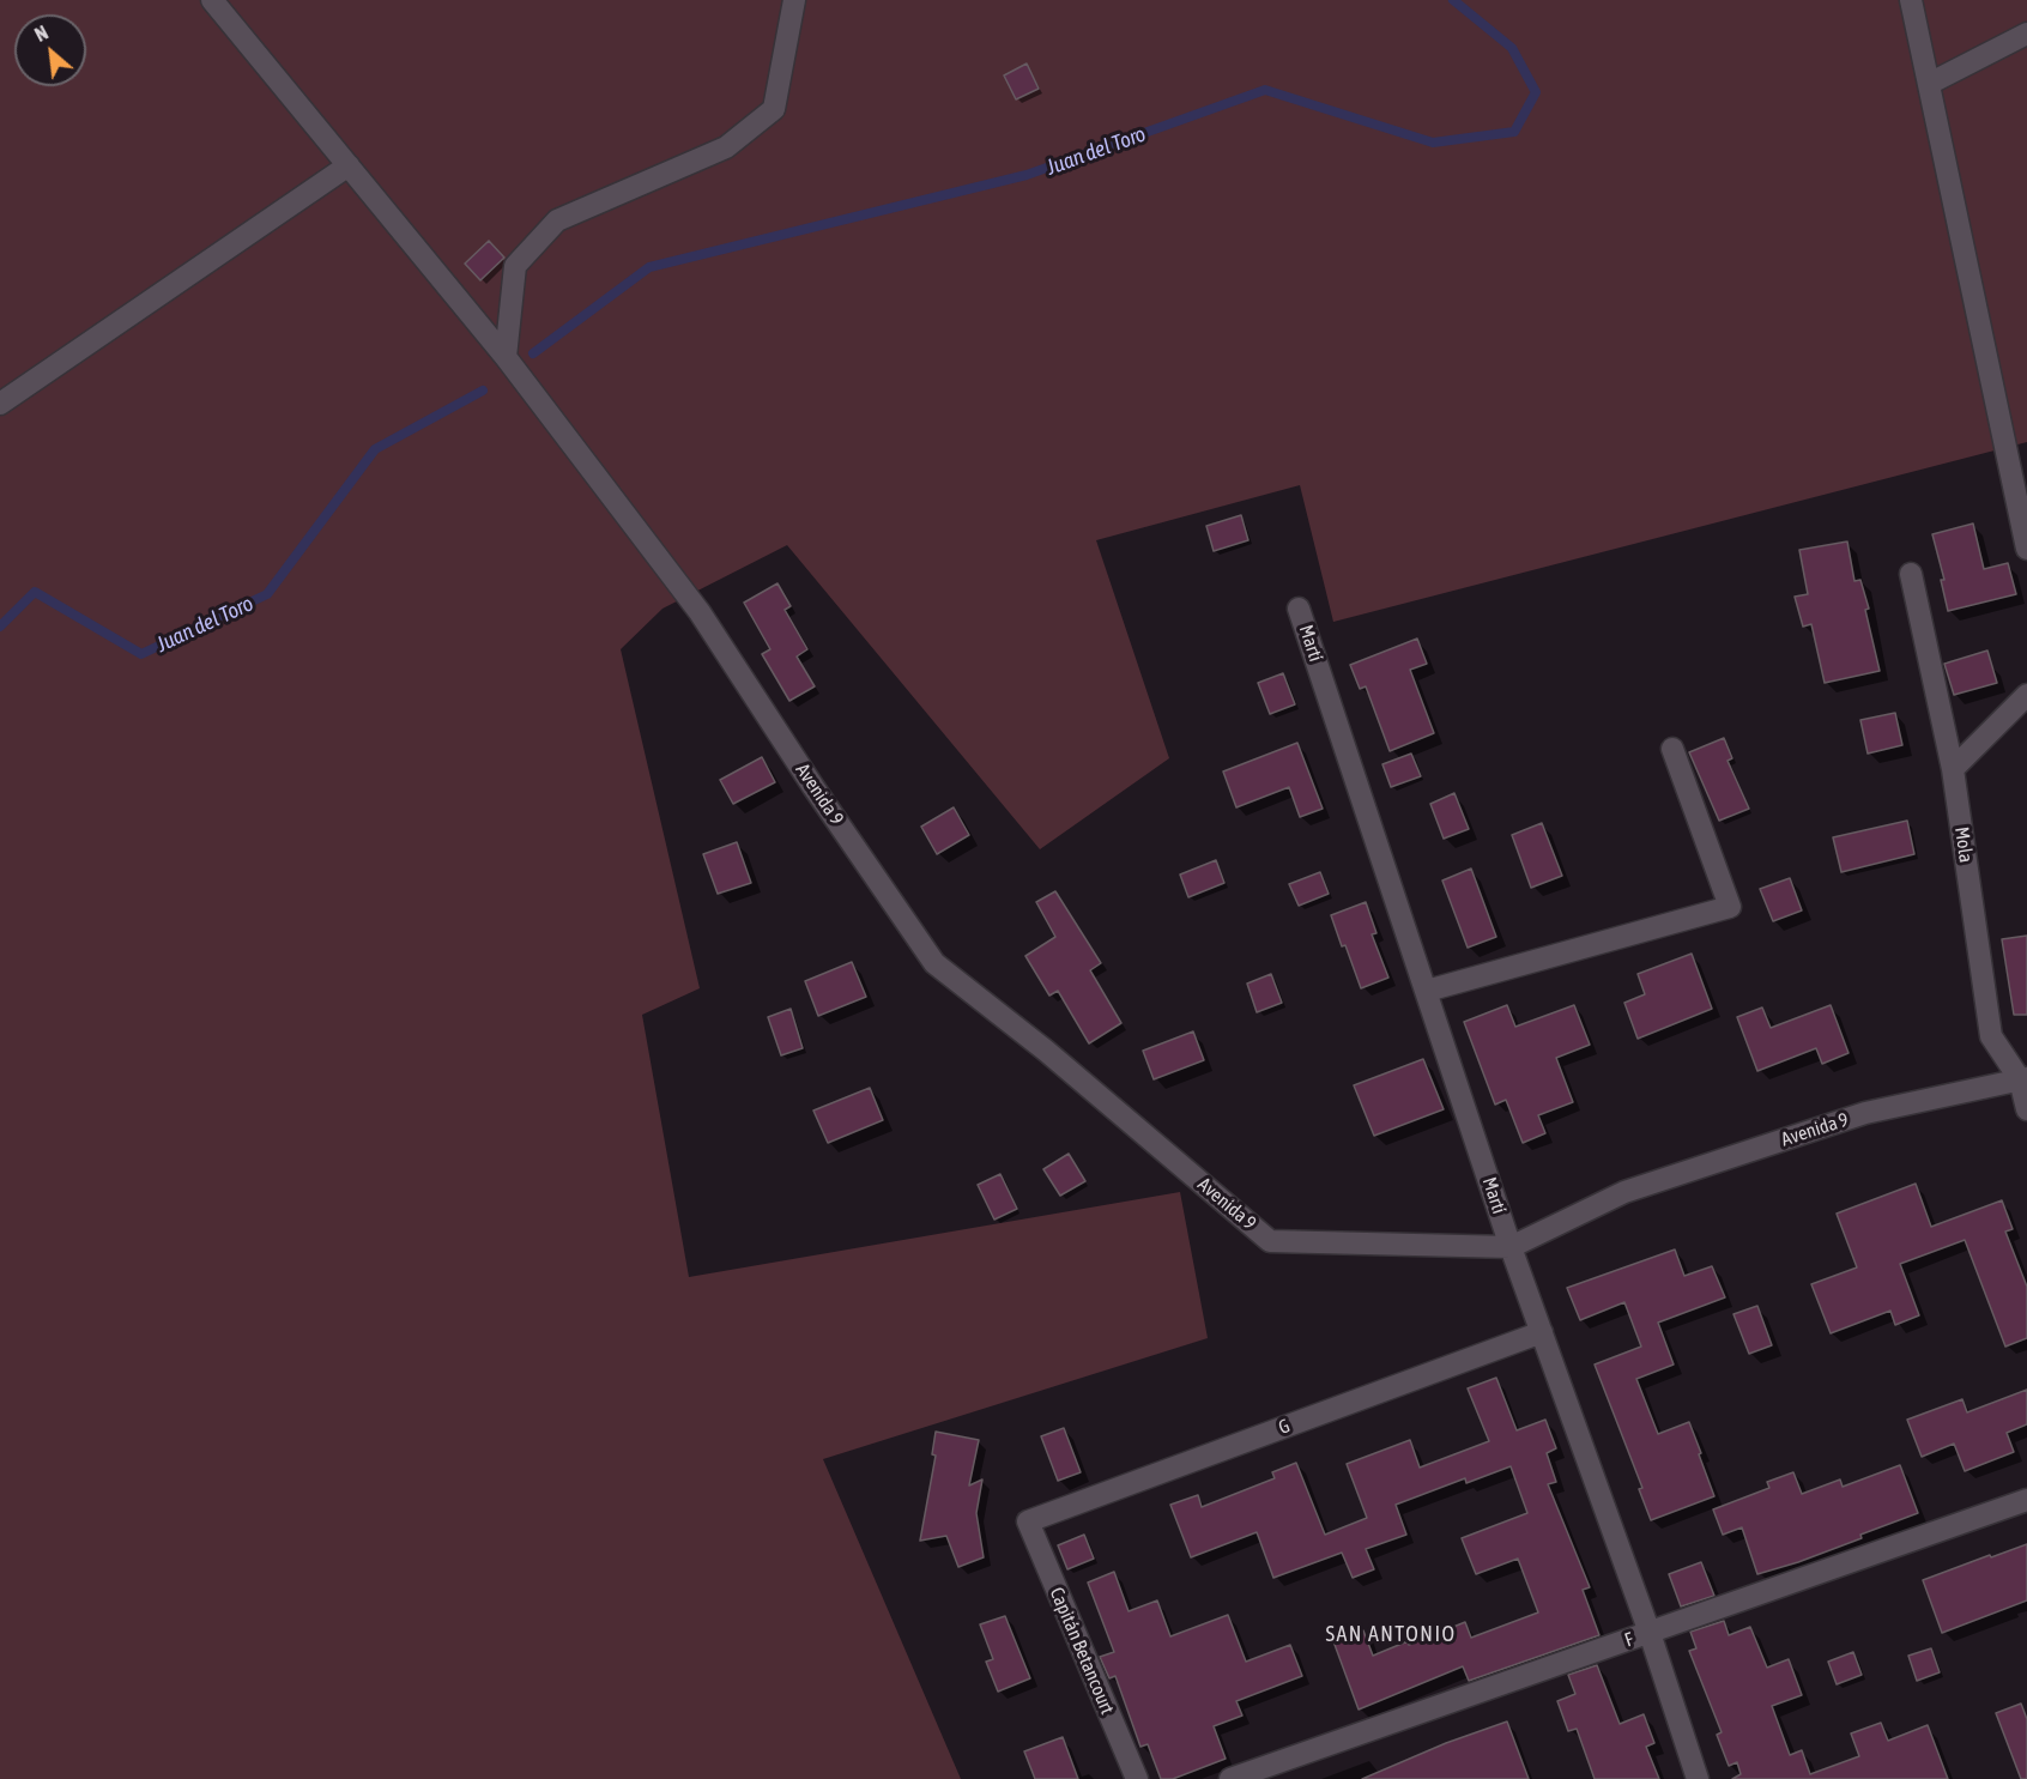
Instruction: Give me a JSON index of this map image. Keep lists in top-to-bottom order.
{
  "streets": {
    "street": [
      "Martí",
      "Avenida 9",
      "Mola",
      "G",
      "F",
      "Capitán Betancourt"
    ]
  },
  "crossings": [
    ["Martí", "Avenida 9"],
    ["Martí", "G"],
    ["Martí", "F"],
    ["Avenida 9", "Mola"],
    ["G", "Capitán Betancourt"]
  ],
  "districts": ["SAN ANTONIO"],
  "water": ["Juan del Toro"],
  "north": "top left"
}
